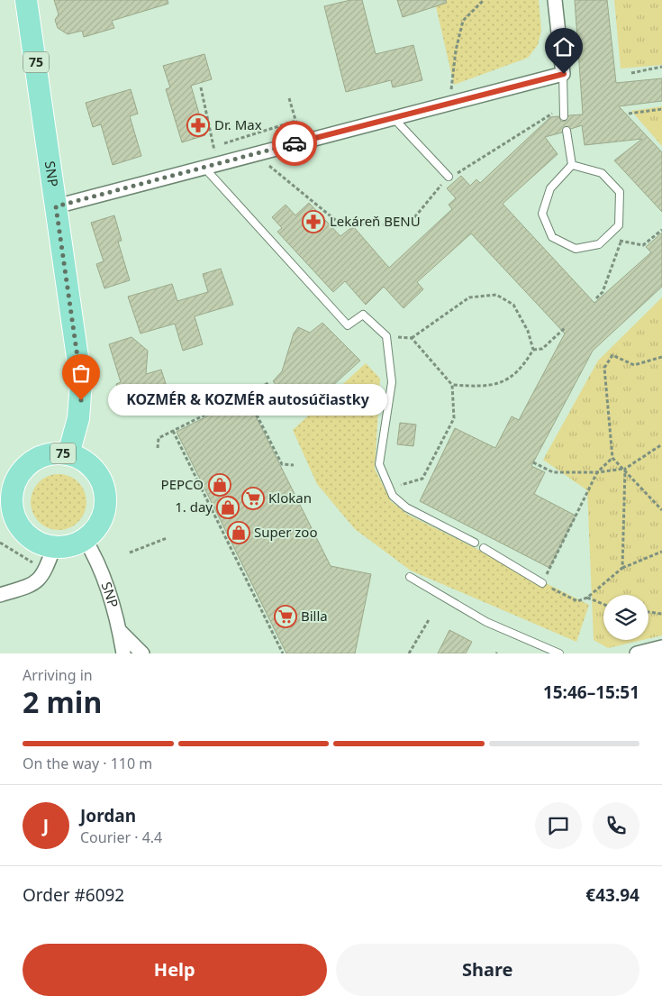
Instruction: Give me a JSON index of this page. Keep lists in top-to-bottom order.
{
  "streets": {
    "main road": ["75", "SNP"]
  },
  "crossings": [
    ["75", "SNP"]
  ],
  "places": {
    "pharmacy": ["Dr. Max", "Lekáreň BENU"],
    "other": ["KOZMÉR & KOZMÉR autosúčiastky"],
    "shop": ["PEPCO", "1. day", "Super zoo"],
    "supermarket": ["Klokan", "Billa"]
  },
  "page": {
    "bubble": "KOZMÉR & KOZMÉR autosúčiastky",
    "heading": ["2 min", "Arriving in", "15:46–15:51"],
    "panel": [
      "Jordan",
      "Courier · 4.4",
      "Order #6092",
      "€43.94"
    ],
    "bar": "On the way · 110 m",
    "round": "J",
    "buttons": ["Help", "Share"]
  }
}
